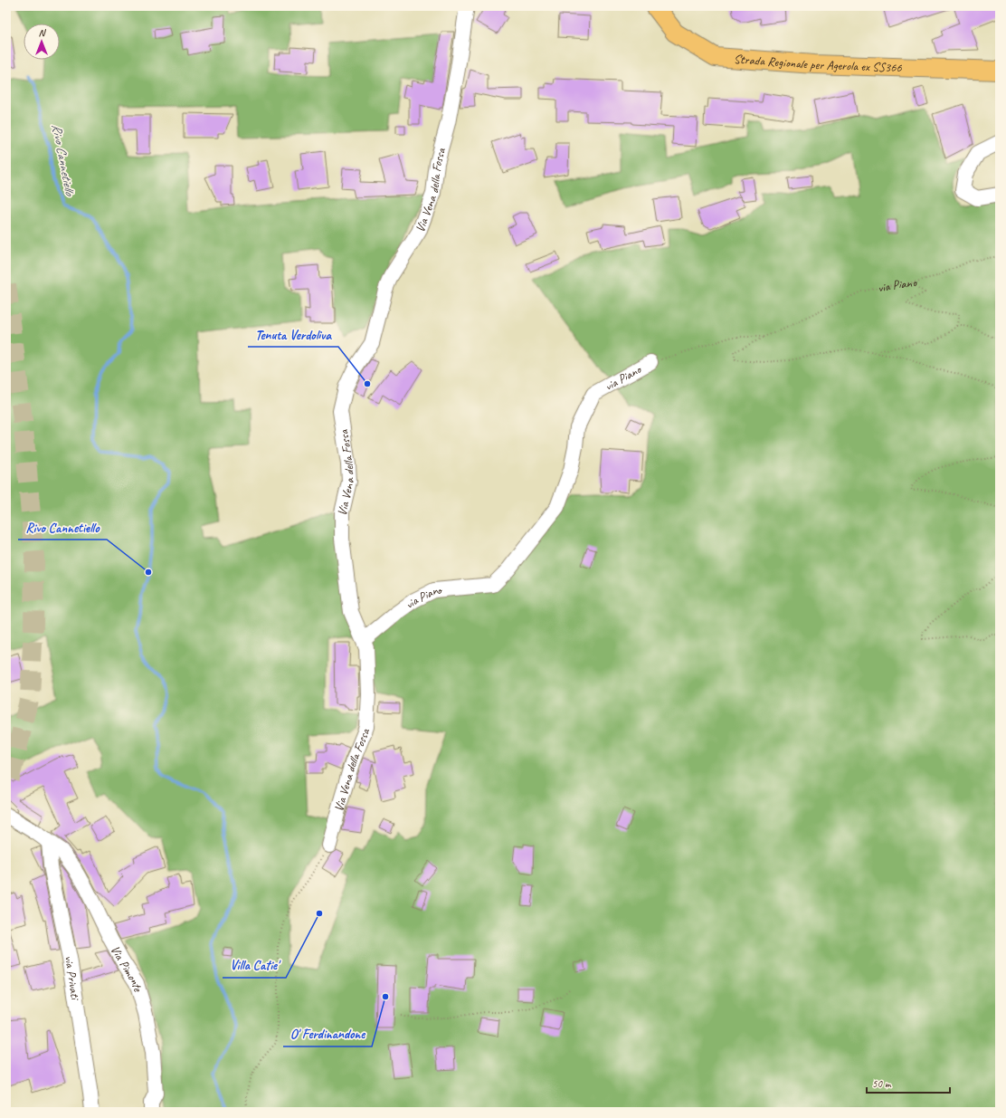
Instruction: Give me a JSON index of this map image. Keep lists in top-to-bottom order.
{
  "streets": {
    "main road": ["Strada Regionale per Agerola ex SS366"],
    "street": [
      "Via Vena della Fossa",
      "via Piano",
      "Via Pimonte",
      "via Privati"
    ]
  },
  "crossings": [
    ["Via Vena della Fossa", "via Piano"],
    ["Via Pimonte", "via Privati"]
  ],
  "water": ["Rivo Cannetiello"],
  "places": [
    "Tenuta Verdoliva",
    "Rivo Cannetiello",
    "Villa Catie'",
    "O' Ferdinandone"
  ],
  "scale_bar": "50 m",
  "north": "top"
}
